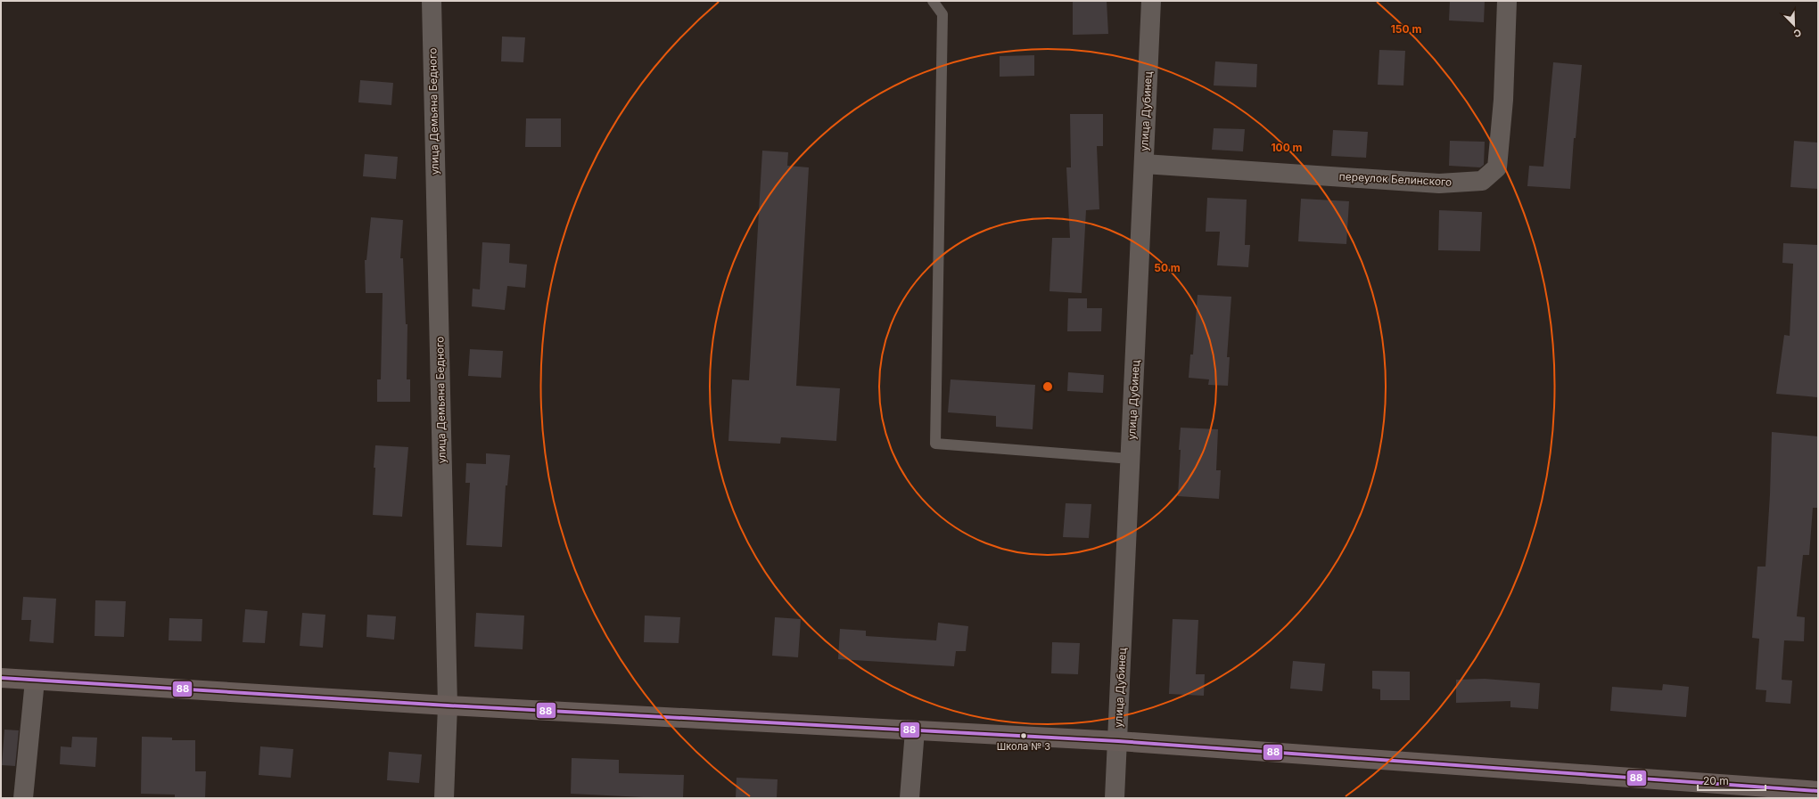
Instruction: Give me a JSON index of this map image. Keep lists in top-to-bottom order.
{
  "streets": {
    "street": ["улица Демьяна Бедного", "улица Дубинец", "переулок Белинского"]
  },
  "crossings": [
    ["улица Дубинец", "переулок Белинского"]
  ],
  "places": ["Школа № 3"],
  "lines": ["transit line 88"],
  "scale_bar": "20 m",
  "north": "bottom right",
  "rings": ["150 m", "100 m", "50 m"]
}
